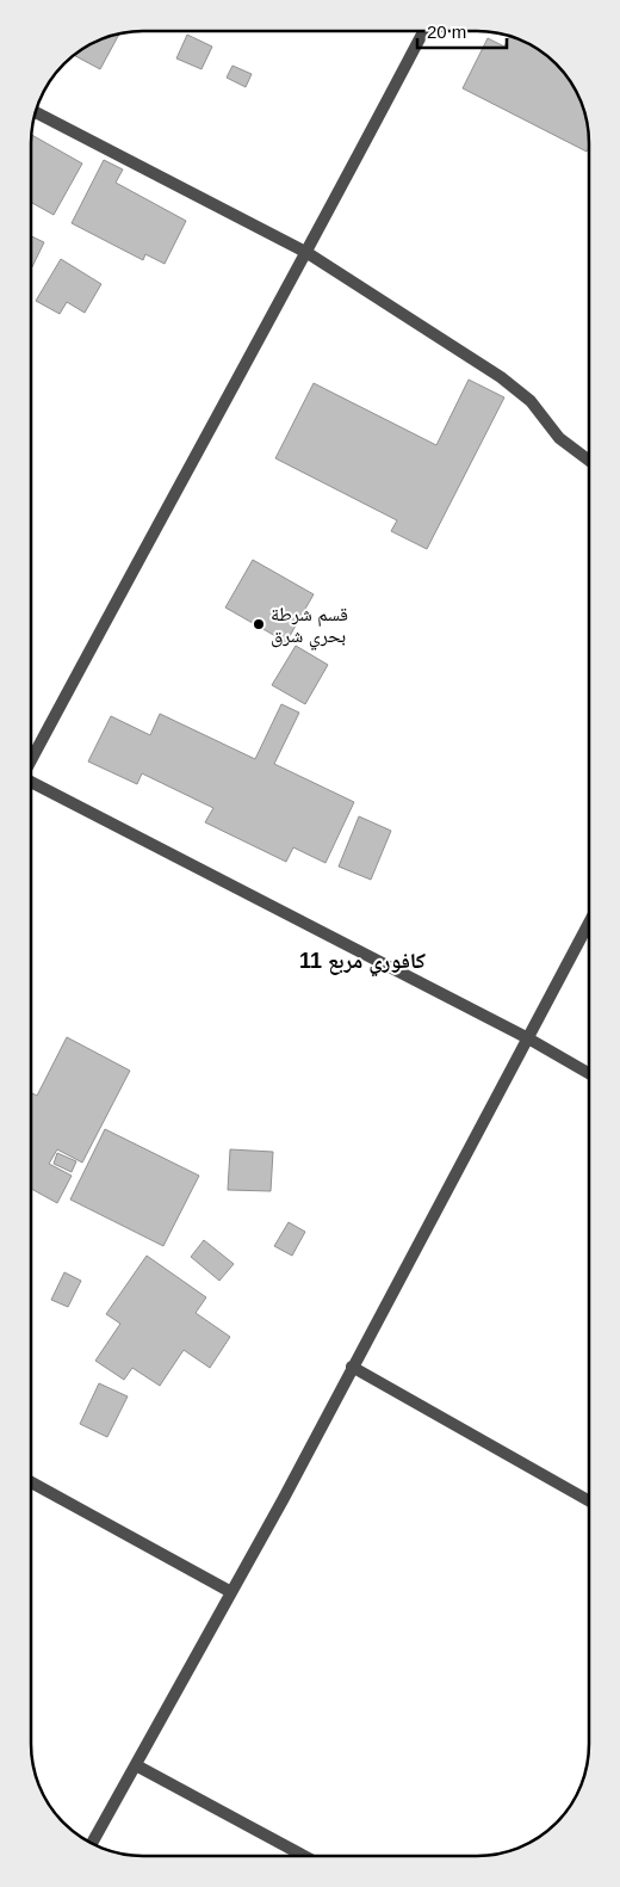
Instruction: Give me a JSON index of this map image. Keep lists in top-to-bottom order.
{
  "districts": ["كافوري مربع 11"],
  "places": ["قسم شرطة بحري شرق"],
  "scale_bar": "20 m"
}
